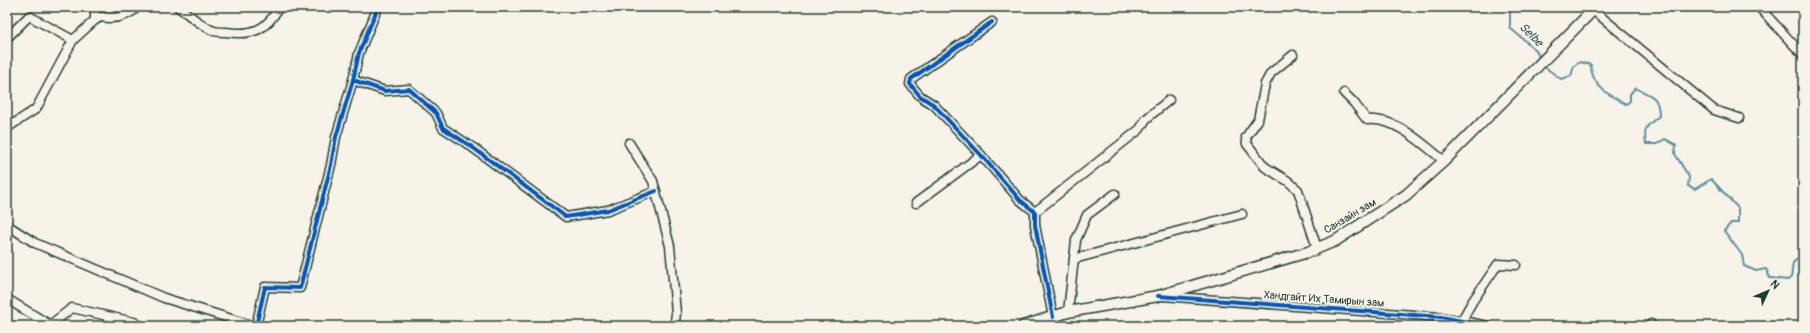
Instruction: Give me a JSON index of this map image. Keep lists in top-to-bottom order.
{
  "streets": {
    "main road": ["Санзайн зам"],
    "street": ["Хандгайт Их Тамирын зам"]
  },
  "crossings": [
    ["Санзайн зам", "Хандгайт Их Тамирын зам"]
  ],
  "water": ["Selbe"],
  "north": "top right"
}
